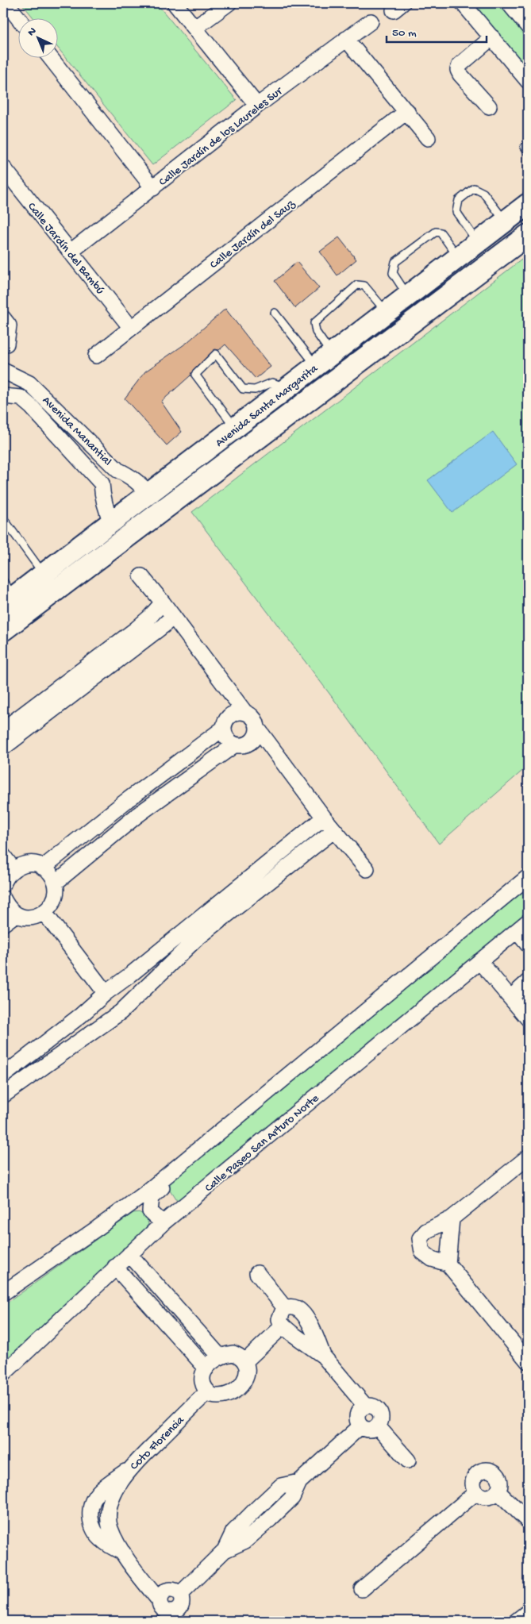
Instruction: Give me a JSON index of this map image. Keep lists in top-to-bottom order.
{
  "streets": {
    "main road": ["Avenida Santa Margarita"],
    "street": [
      "Calle Jardín de los Laureles Sur",
      "Calle Jardín del Sauz",
      "Calle Jardín del Bambú",
      "Avenida Manantial",
      "Calle Paseo San Arturo Norte",
      "Coto Florencia"
    ]
  },
  "crossings": [
    ["Calle Jardín de los Laureles Sur", "Calle Jardín del Bambú"],
    ["Calle Jardín del Sauz", "Calle Jardín del Bambú"],
    ["Avenida Santa Margarita", "Avenida Manantial"]
  ],
  "scale_bar": "50 m",
  "north": "top left"
}
